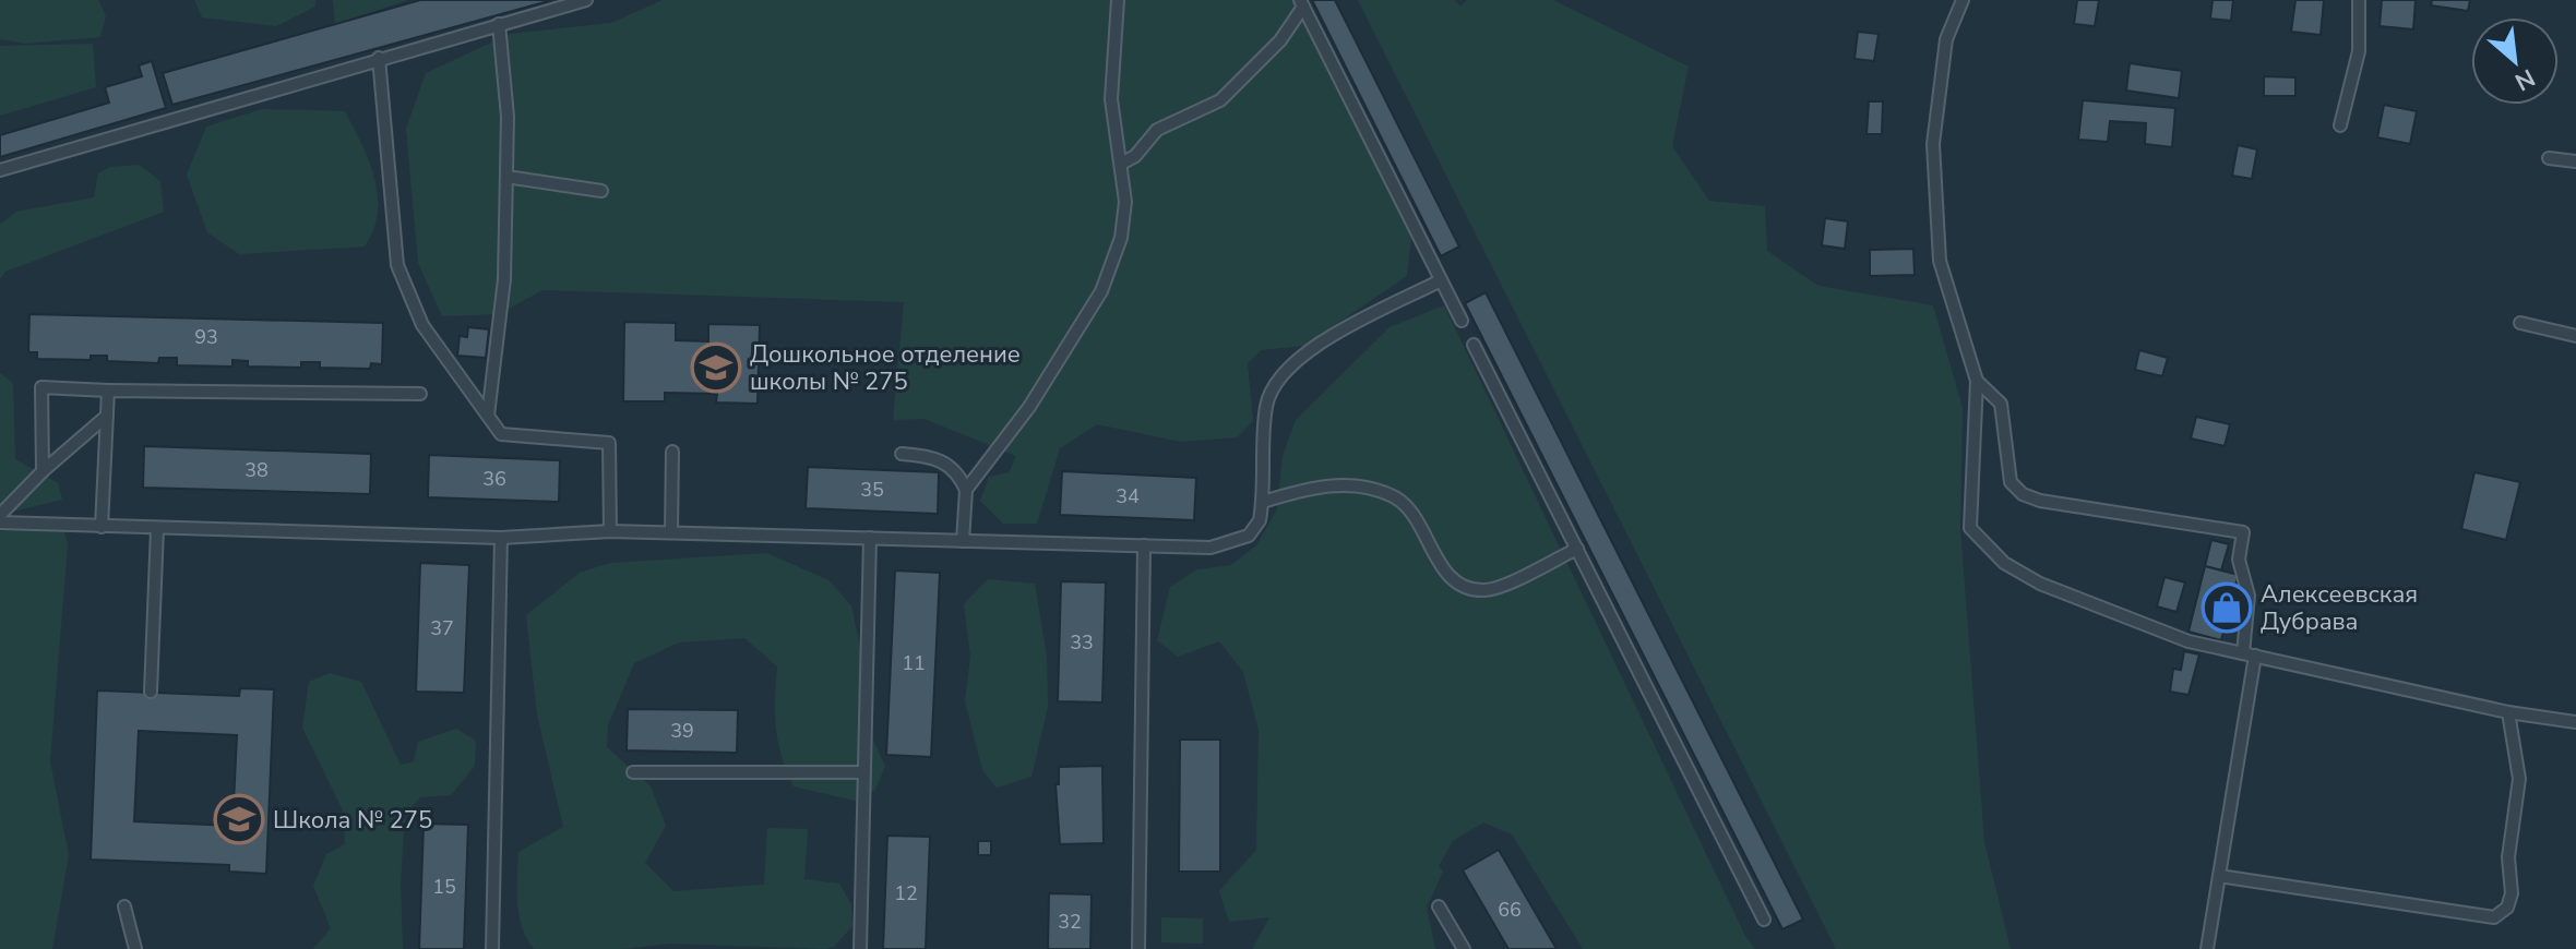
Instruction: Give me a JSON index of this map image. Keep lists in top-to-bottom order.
{
  "places": {
    "school or university": ["Дошкольное отделение школы № 275", "Школа № 275"],
    "shop": ["Алексеевская Дубрава"]
  },
  "house_numbers": [
    "93",
    "38",
    "36",
    "35",
    "34",
    "37",
    "33",
    "11",
    "39",
    "15",
    "12",
    "66",
    "32"
  ],
  "north": "bottom right"
}
